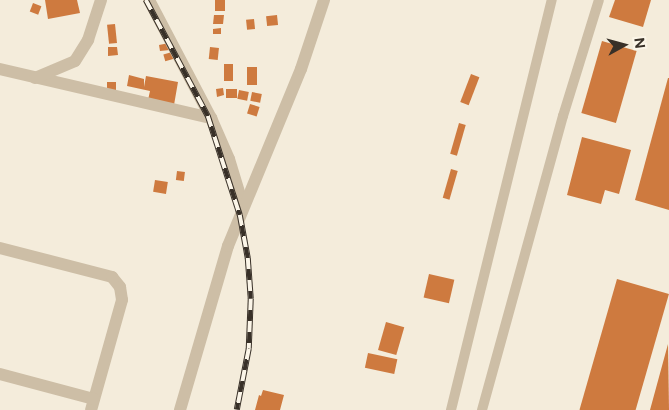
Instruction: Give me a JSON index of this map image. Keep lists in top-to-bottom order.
{
  "north": "right"
}
